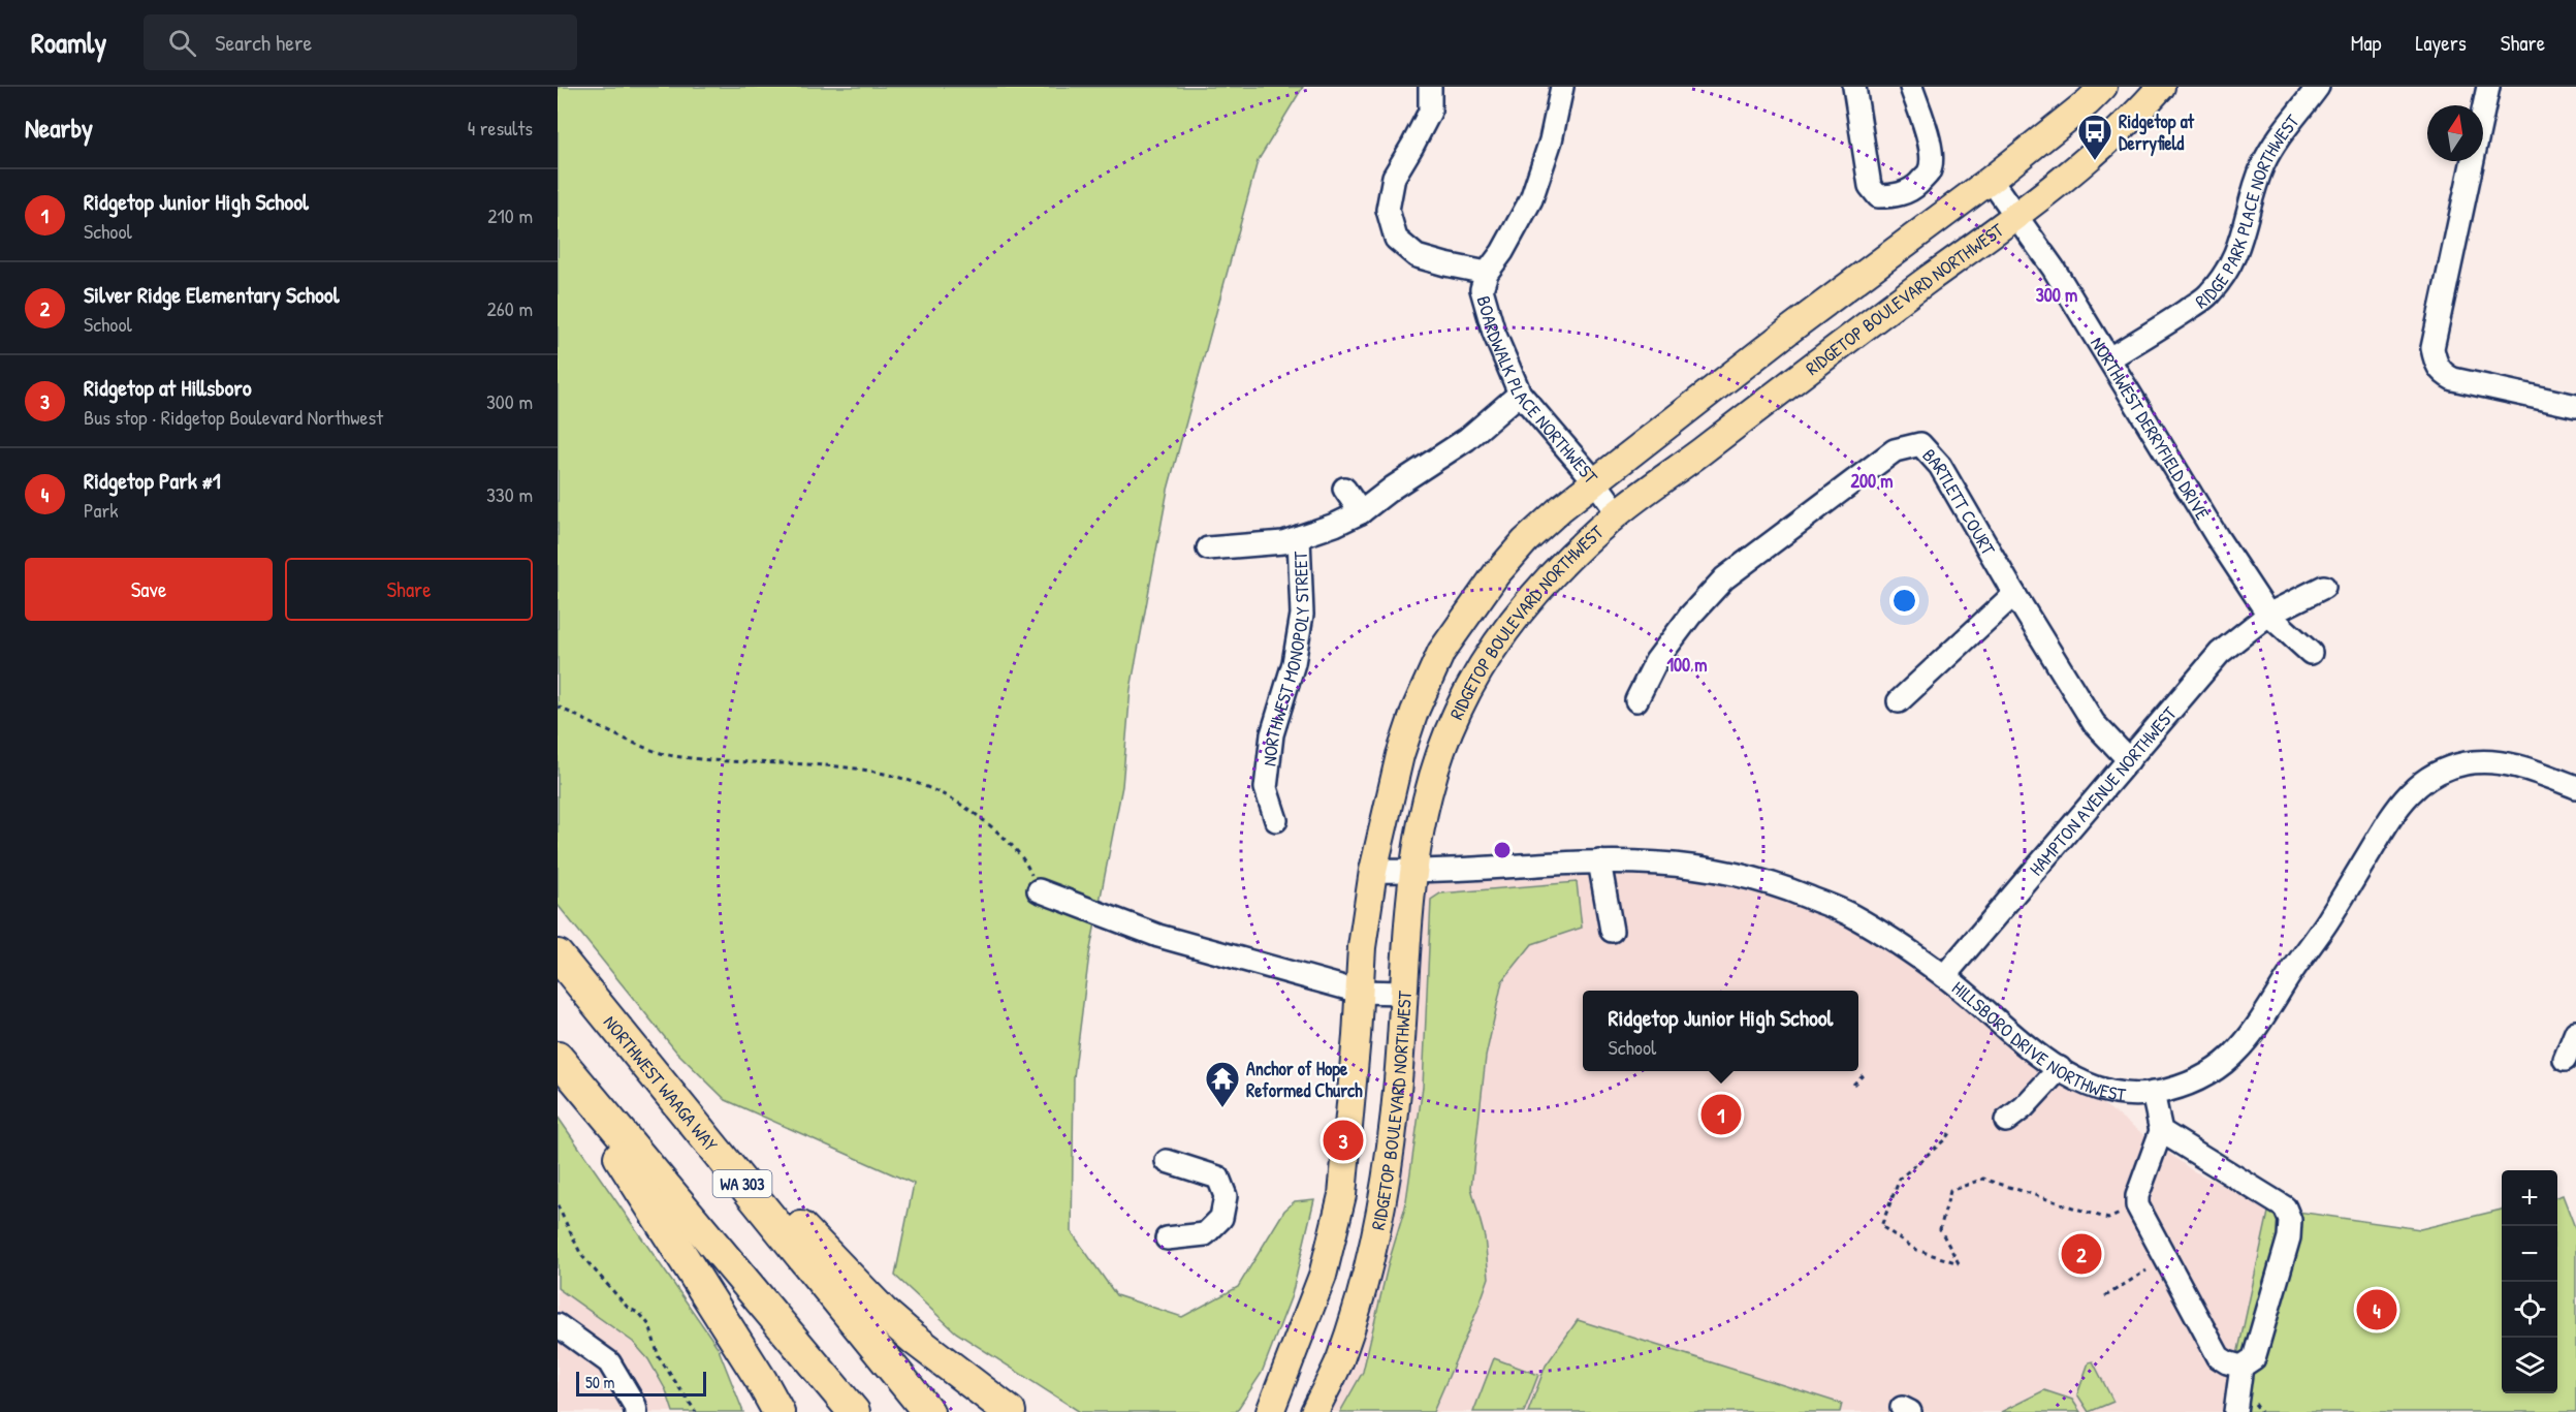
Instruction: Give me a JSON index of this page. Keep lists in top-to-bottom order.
{
  "streets": {
    "highway": ["NORTHWEST WAAGA WAY", "WA 303"],
    "main road": ["RIDGETOP BOULEVARD NORTHWEST"],
    "street": [
      "RIDGE PARK PLACE NORTHWEST",
      "BOARDWALK PLACE NORTHWEST",
      "NORTHWEST DERRYFIELD DRIVE",
      "BARTLETT COURT",
      "NORTHWEST MONOPOLY STREET",
      "HAMPTON AVENUE NORTHWEST",
      "HILLSBORO DRIVE NORTHWEST"
    ]
  },
  "crossings": [
    ["RIDGE PARK PLACE NORTHWEST", "NORTHWEST DERRYFIELD DRIVE"],
    ["RIDGETOP BOULEVARD NORTHWEST", "BOARDWALK PLACE NORTHWEST"],
    ["RIDGETOP BOULEVARD NORTHWEST", "NORTHWEST DERRYFIELD DRIVE"],
    ["RIDGETOP BOULEVARD NORTHWEST", "HILLSBORO DRIVE NORTHWEST"],
    ["BOARDWALK PLACE NORTHWEST", "NORTHWEST MONOPOLY STREET"],
    ["NORTHWEST DERRYFIELD DRIVE", "HAMPTON AVENUE NORTHWEST"],
    ["BARTLETT COURT", "HAMPTON AVENUE NORTHWEST"],
    ["HAMPTON AVENUE NORTHWEST", "HILLSBORO DRIVE NORTHWEST"]
  ],
  "places": {
    "bus stop": ["Ridgetop at Derryfield"],
    "temple": ["Anchor of Hope Reformed Church"]
  },
  "scale_bar": "50 m",
  "north": "top",
  "page": {
    "header": "Roamly",
    "search": "Search here",
    "nav": ["Map", "Layers", "Share"],
    "heading": ["Nearby", "4 results"],
    "list": [
      {
        "mark": "1",
        "name": "Ridgetop Junior High School",
        "note": "School",
        "value": "210 m"
      },
      {
        "mark": "2",
        "name": "Silver Ridge Elementary School",
        "note": "School",
        "value": "260 m"
      },
      {
        "mark": "3",
        "name": "Ridgetop at Hillsboro",
        "note": "Bus stop · Ridgetop Boulevard Northwest",
        "value": "300 m"
      },
      {
        "mark": "4",
        "name": "Ridgetop Park #1",
        "note": "Park",
        "value": "330 m"
      }
    ],
    "buttons": ["Save", "Share"],
    "popup": ["Ridgetop Junior High School", "School"],
    "pins": [
      "1",
      "3",
      "2",
      "4"
    ],
    "map_buttons": ["+", "−"],
    "scale": "50 m"
  },
  "rings": ["300 m", "200 m", "100 m"]
}
